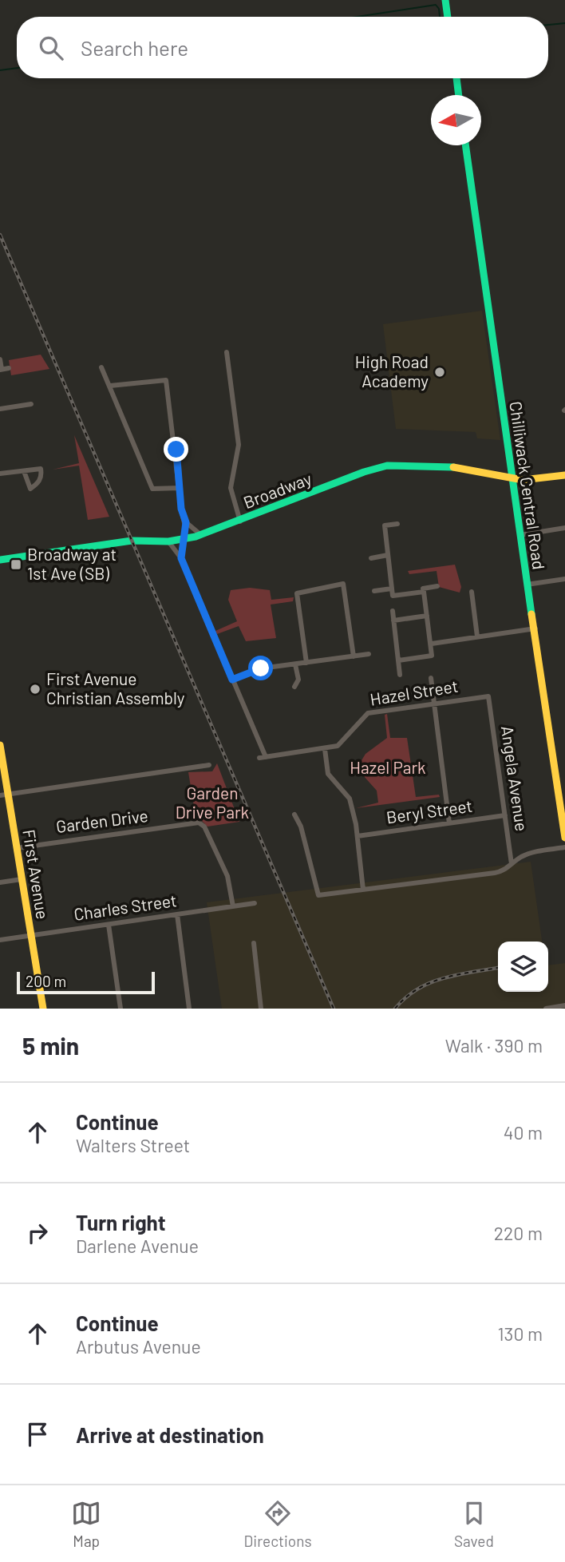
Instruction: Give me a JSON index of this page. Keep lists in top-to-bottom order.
{
  "streets": {
    "street": [
      "Chilliwack Central Road",
      "Broadway",
      "Hazel Street",
      "Angela Avenue",
      "Beryl Street",
      "Garden Drive",
      "First Avenue",
      "Charles Street"
    ]
  },
  "crossings": [
    ["Chilliwack Central Road", "Broadway"],
    ["Hazel Street", "Angela Avenue"],
    ["Angela Avenue", "Beryl Street"],
    ["Garden Drive", "First Avenue"],
    ["Garden Drive", "Charles Street"],
    ["First Avenue", "Charles Street"]
  ],
  "parks": ["Hazel Park", "Garden Drive Park"],
  "places": {
    "other": ["High Road Academy", "First Avenue Christian Assembly"],
    "transit": ["Broadway at 1st Ave (SB)"]
  },
  "scale_bar": "200 m",
  "north": "left",
  "page": {
    "search": "Search here",
    "scale": "200 m",
    "heading": ["5 min", "Walk · 390 m"],
    "list": [
      ["Continue", "Walters Street", "40 m"],
      ["Turn right", "Darlene Avenue", "220 m"],
      ["Continue", "Arbutus Avenue", "130 m"],
      "Arrive at destination"
    ],
    "nav": ["Map", "Directions", "Saved"]
  }
}
